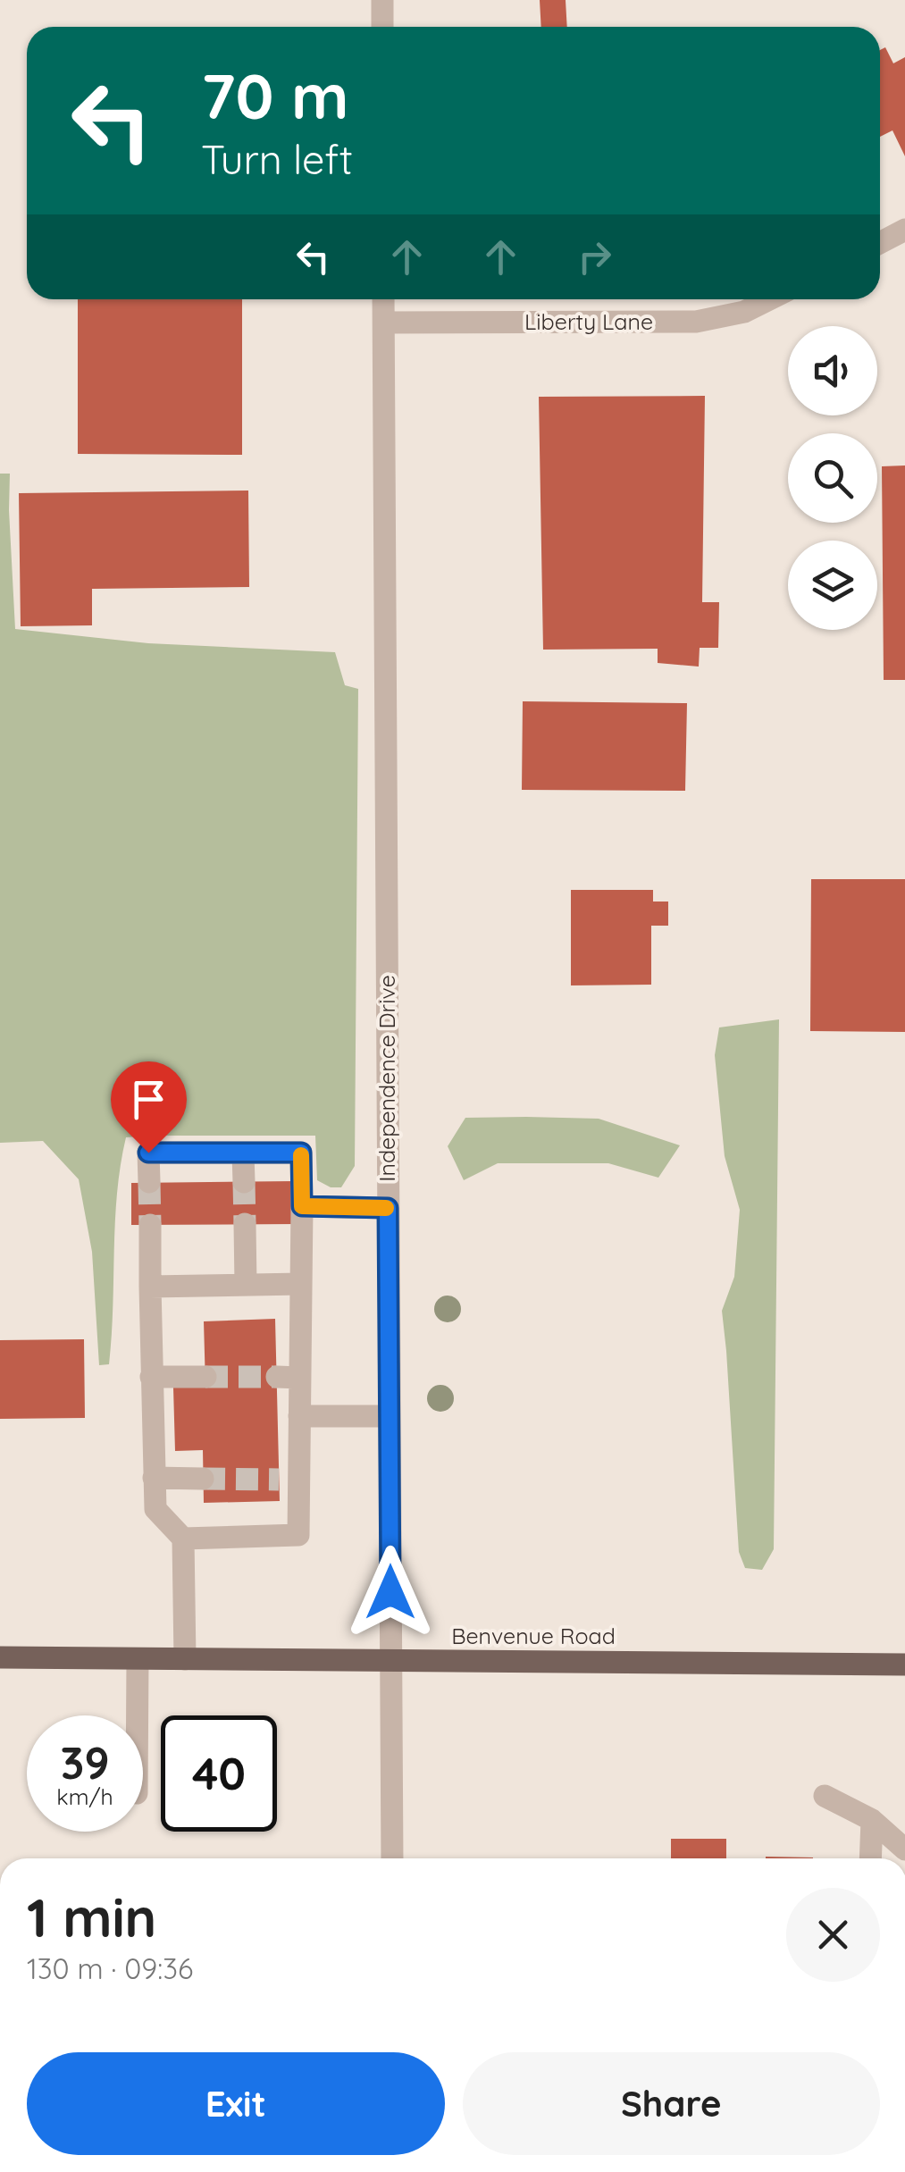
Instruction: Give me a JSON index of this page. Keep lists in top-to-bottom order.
{
  "streets": {
    "main road": ["Benvenue Road"],
    "street": ["Liberty Lane", "Independence Drive"]
  },
  "crossings": [
    ["Liberty Lane", "Independence Drive"],
    ["Independence Drive", "Benvenue Road"]
  ],
  "page": {
    "turn": ["70 m", "Turn left"],
    "speed": "39 km/h",
    "limit": "40",
    "heading": ["1 min", "130 m · 09:36"],
    "buttons": ["Exit", "Share"]
  }
}
